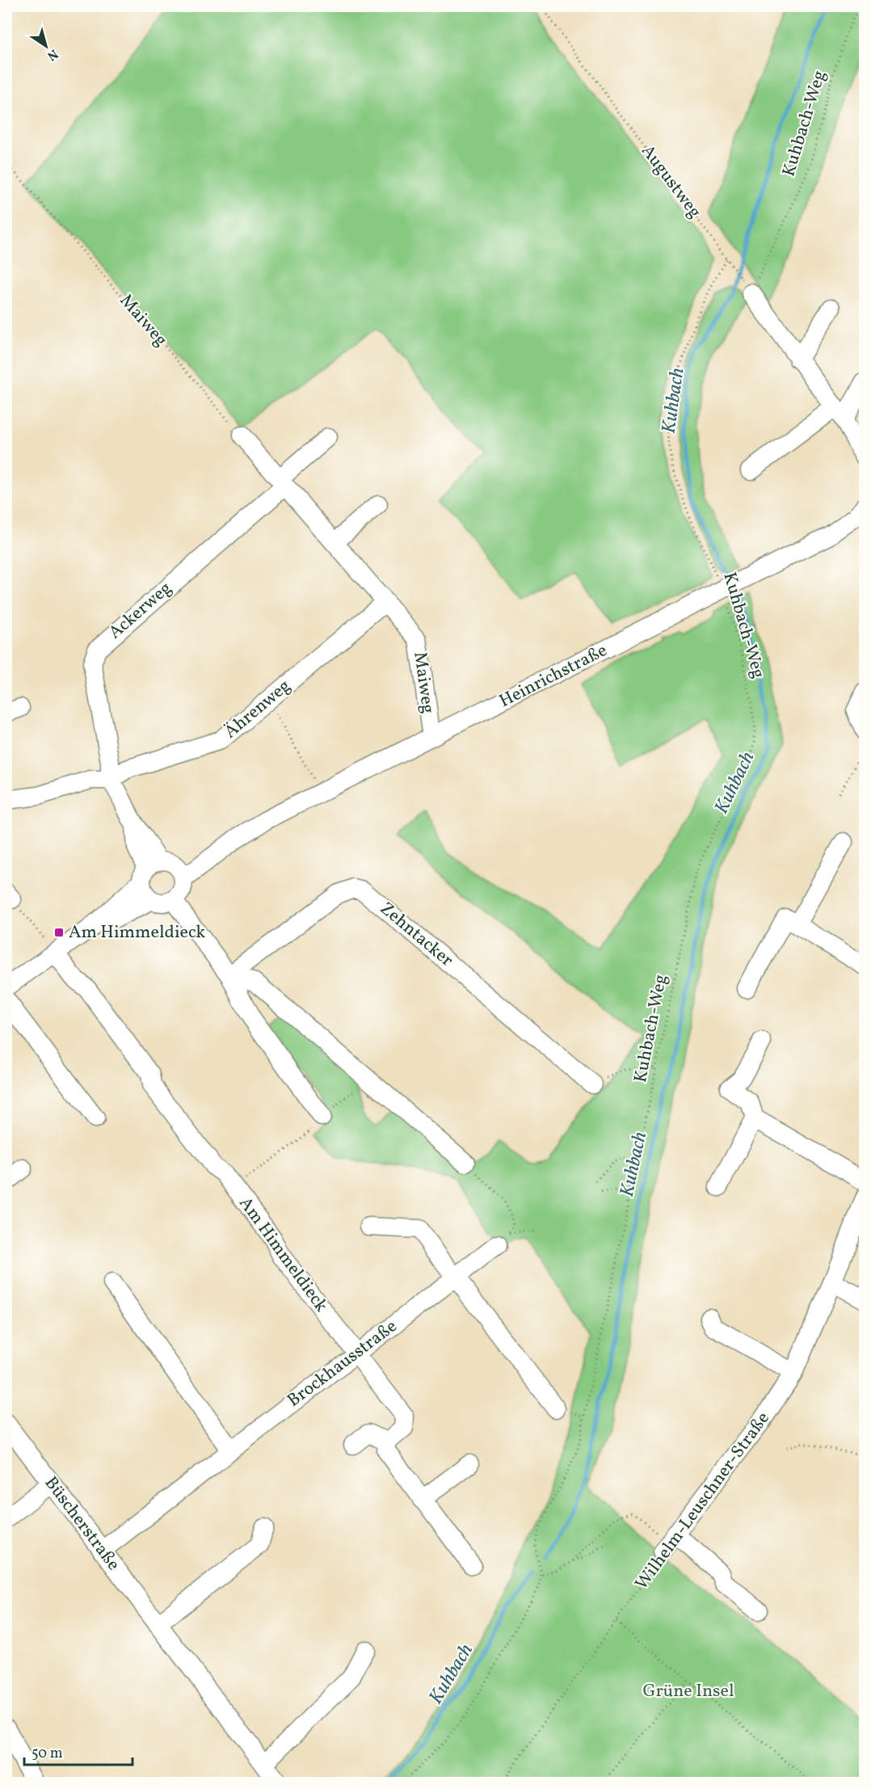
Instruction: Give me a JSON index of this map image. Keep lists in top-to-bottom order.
{
  "streets": {
    "street": [
      "Maiweg",
      "Ackerweg",
      "Heinrichstraße",
      "Ährenweg",
      "Zehntacker",
      "Am Himmeldieck",
      "Brockhausstraße",
      "Wilhelm-Leuschner-Straße",
      "Büscherstraße"
    ],
    "path": ["Kuhbach-Weg", "Augustweg"]
  },
  "crossings": [
    ["Kuhbach-Weg", "Augustweg"],
    ["Kuhbach-Weg", "Heinrichstraße"],
    ["Maiweg", "Ackerweg"],
    ["Maiweg", "Heinrichstraße"],
    ["Maiweg", "Ährenweg"],
    ["Ackerweg", "Ährenweg"],
    ["Heinrichstraße", "Am Himmeldieck"],
    ["Am Himmeldieck", "Brockhausstraße"],
    ["Brockhausstraße", "Büscherstraße"]
  ],
  "water": ["Kuhbach"],
  "parks": ["Grüne Insel"],
  "places": {
    "transit": ["Am Himmeldieck"]
  },
  "scale_bar": "50 m",
  "north": "bottom right"
}
